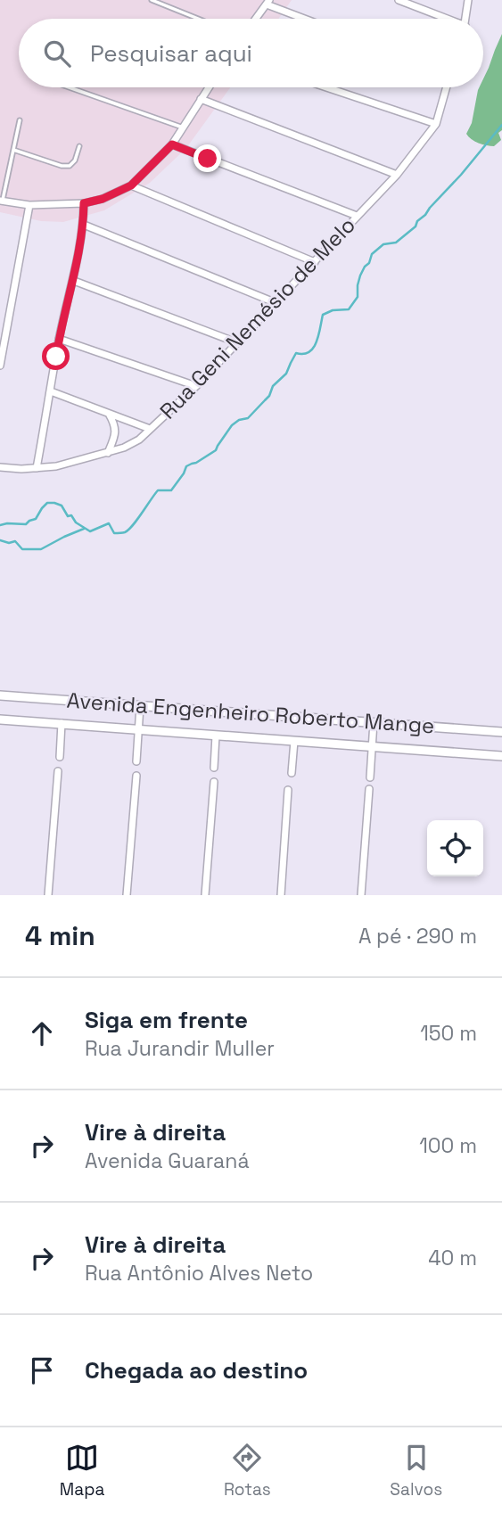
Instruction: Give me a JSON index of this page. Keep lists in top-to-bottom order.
{
  "streets": {
    "street": ["Rua Geni Nemésio de Melo", "Avenida Engenheiro Roberto Mange"]
  },
  "page": {
    "search": "Pesquisar aqui",
    "heading": ["4 min", "A pé · 290 m"],
    "list": [
      ["Siga em frente", "Rua Jurandir Muller", "150 m"],
      ["Vire à direita", "Avenida Guaraná", "100 m"],
      ["Vire à direita", "Rua Antônio Alves Neto", "40 m"],
      "Chegada ao destino"
    ],
    "nav": ["Mapa", "Rotas", "Salvos"]
  }
}
